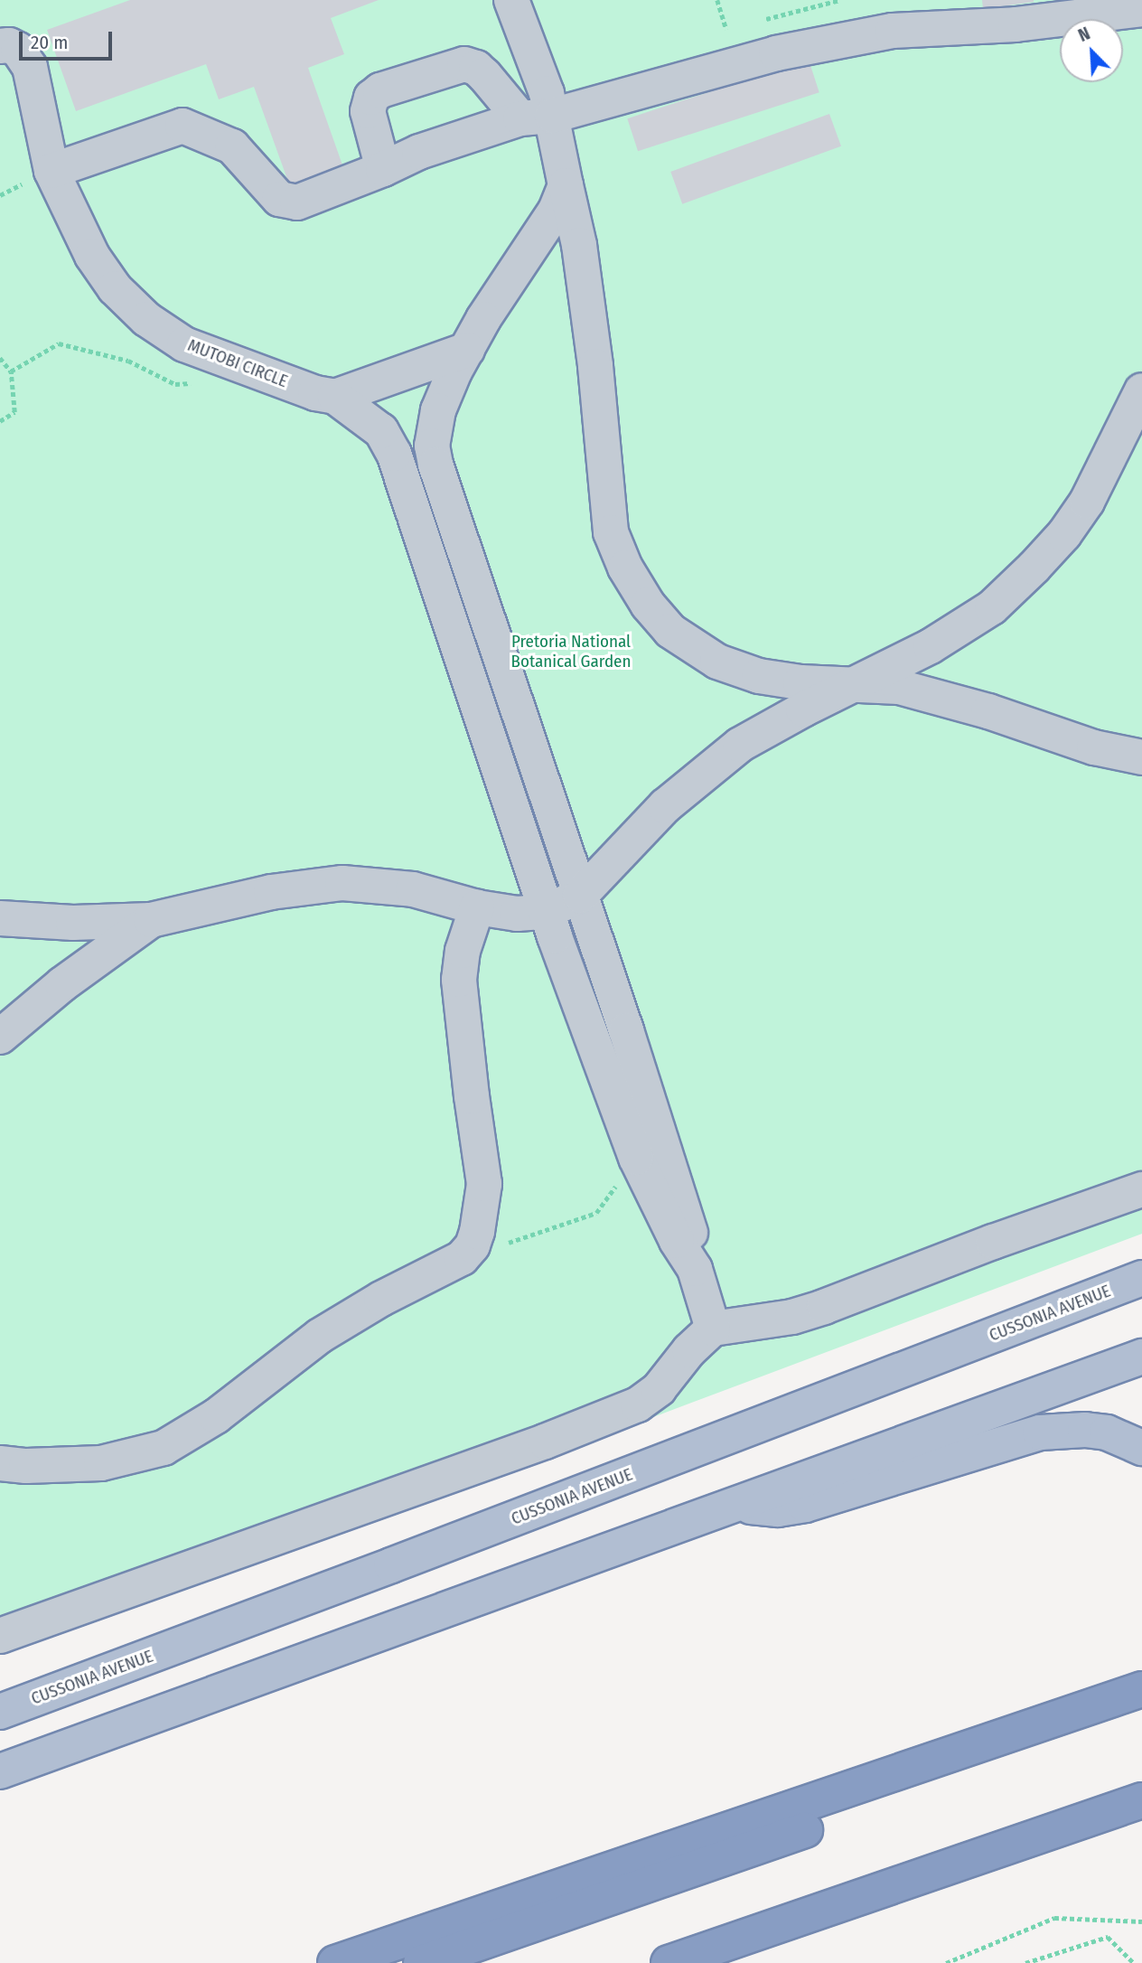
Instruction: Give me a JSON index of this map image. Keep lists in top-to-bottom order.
{
  "streets": {
    "main road": ["CUSSONIA AVENUE"],
    "lane": ["MUTOBI CIRCLE"]
  },
  "parks": ["Pretoria National Botanical Garden"],
  "scale_bar": "20 m",
  "north": "top left"
}
